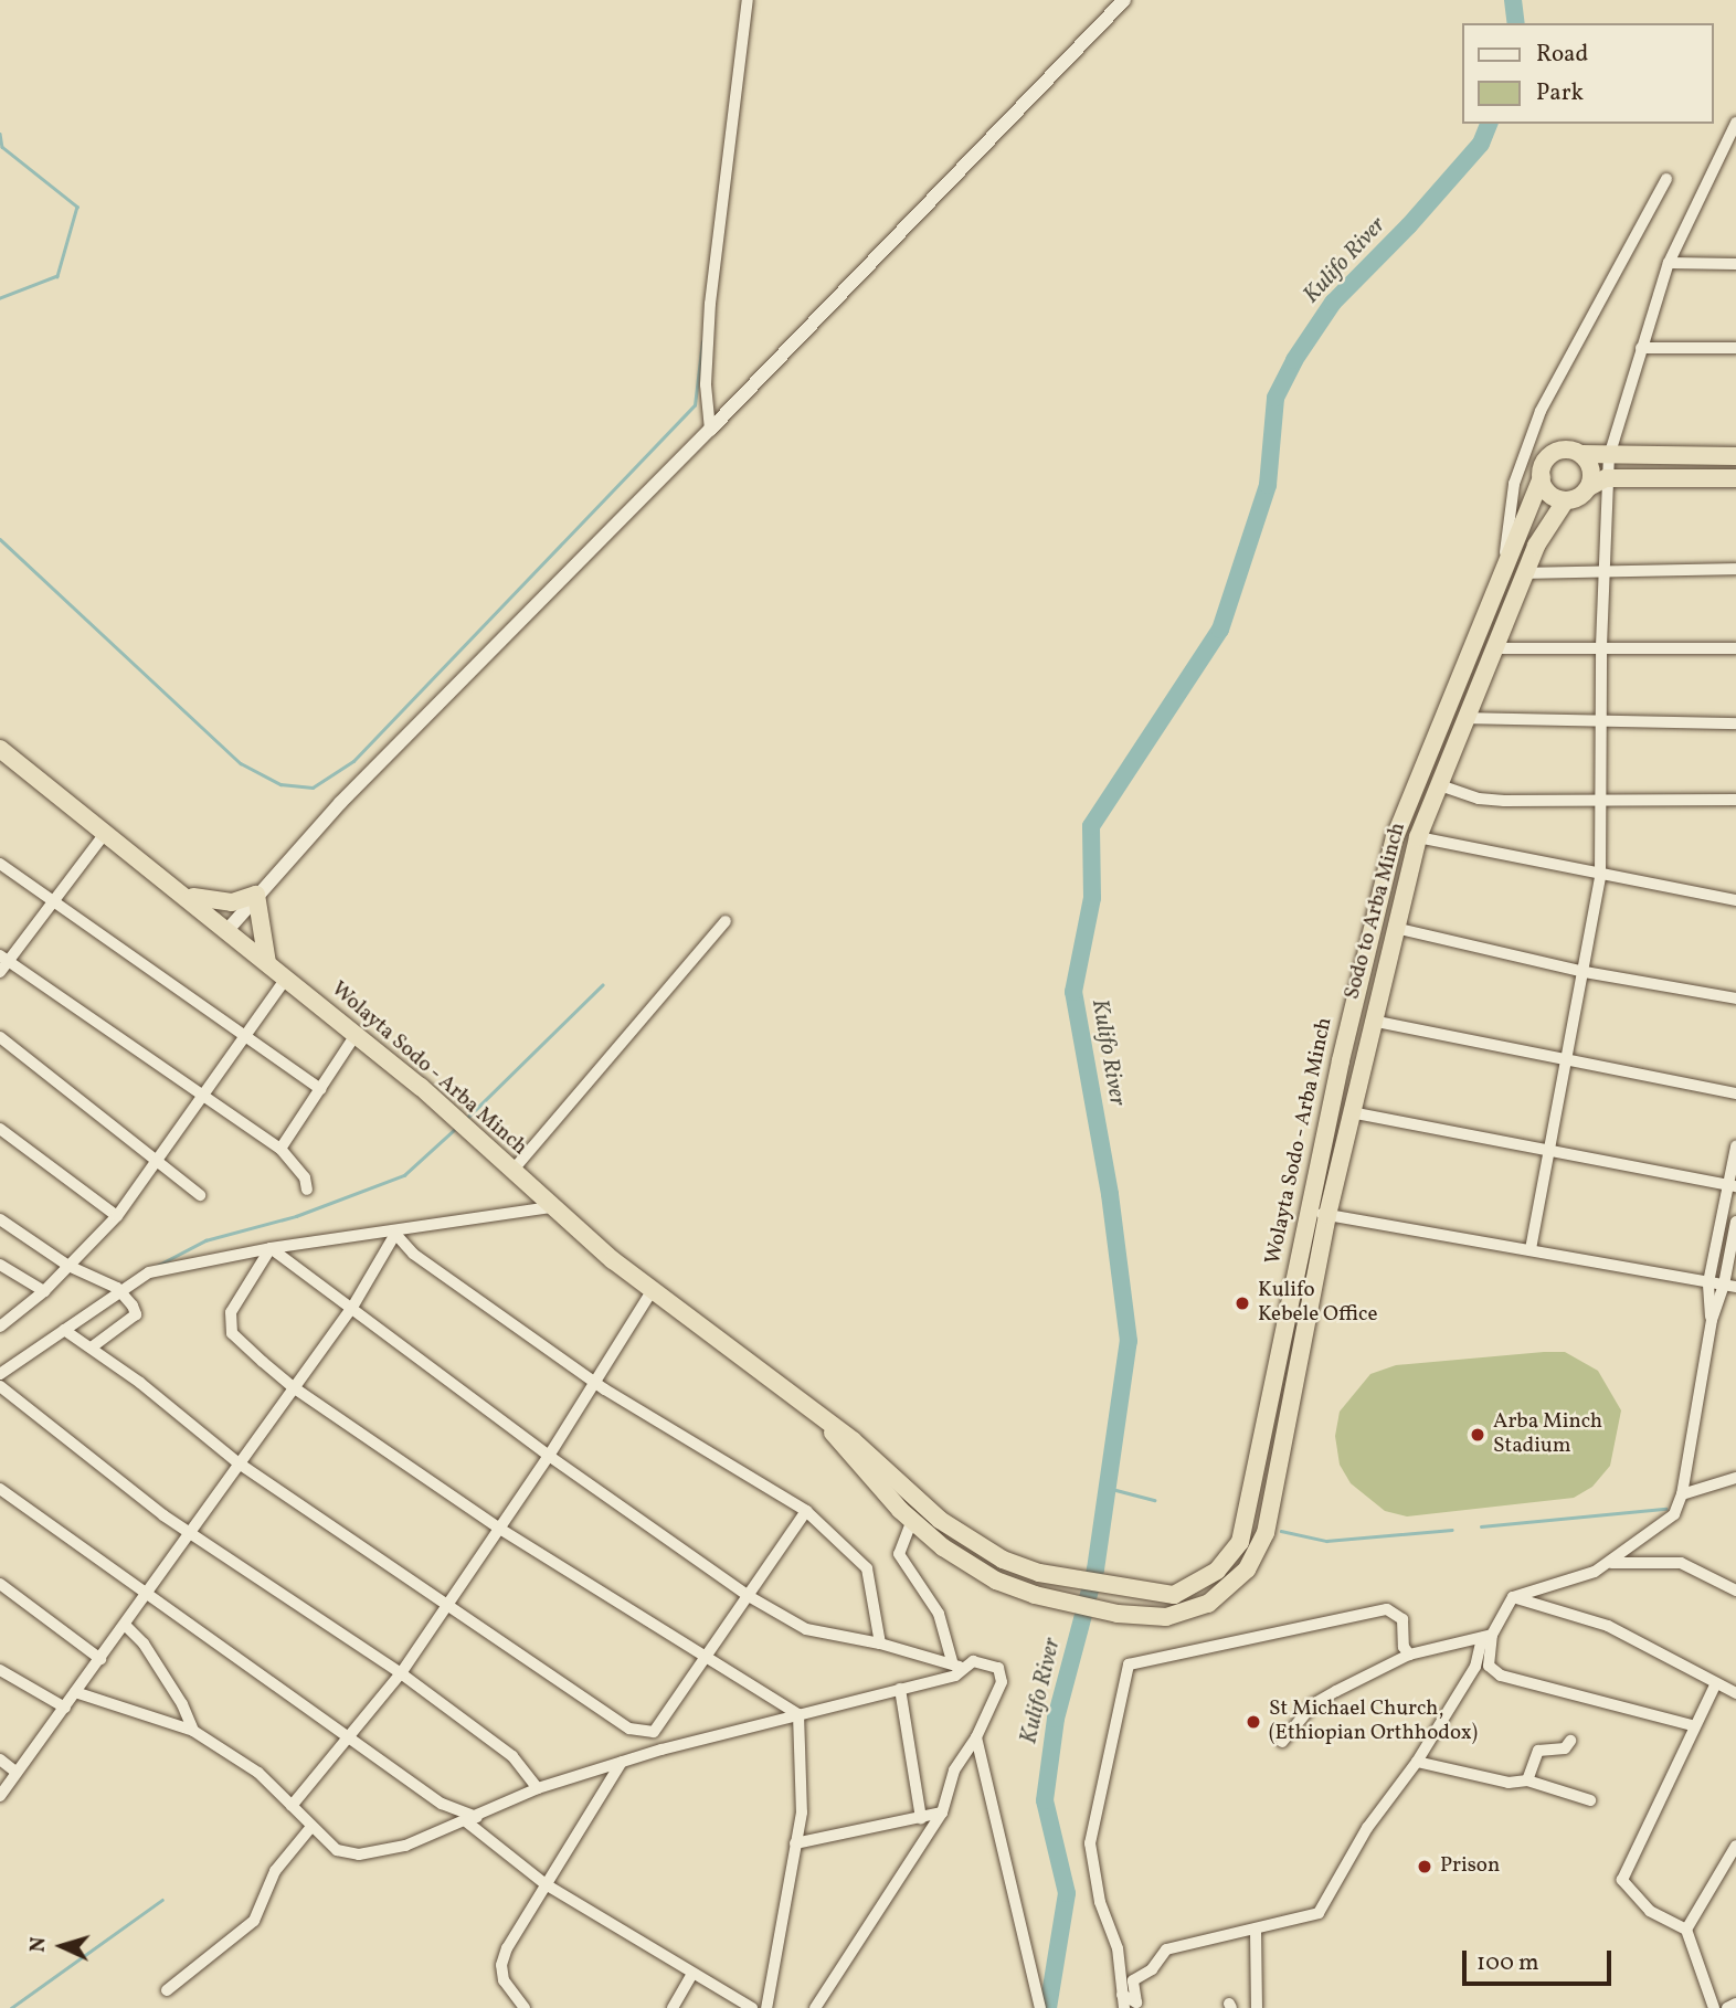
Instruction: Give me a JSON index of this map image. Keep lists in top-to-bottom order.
{
  "streets": {
    "highway": ["Sodo to Arba Minch", "Wolayta Sodo - Arba Minch"]
  },
  "crossings": [
    ["Sodo to Arba Minch", "Wolayta Sodo - Arba Minch"]
  ],
  "water": ["Kulifo River"],
  "places": [
    "Kulifo Kebele Office",
    "Arba Minch Stadium",
    "St Michael Church, (Ethiopian Orthhodox)",
    "Prison"
  ],
  "legend": ["Road", "Park"],
  "scale_bar": "100 m",
  "north": "left"
}
